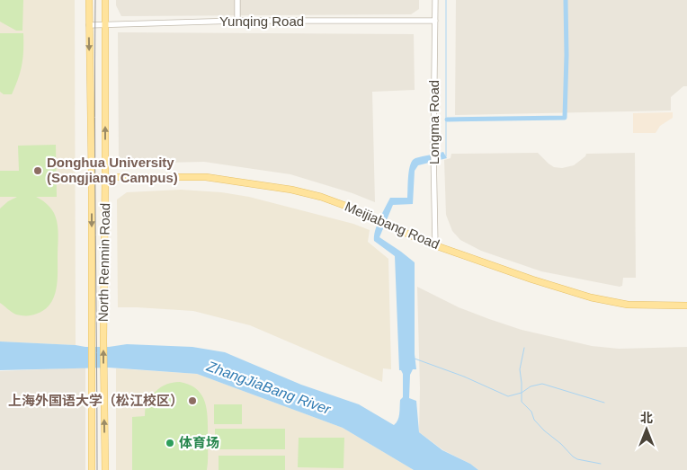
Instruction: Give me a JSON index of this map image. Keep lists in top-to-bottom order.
{
  "streets": {
    "main road": ["Meijiabang Road", "North Renmin Road"],
    "street": ["Yunqing Road", "Longma Road"]
  },
  "crossings": [
    ["Yunqing Road", "Longma Road"],
    ["Yunqing Road", "North Renmin Road"],
    ["Longma Road", "Meijiabang Road"],
    ["Meijiabang Road", "North Renmin Road"]
  ],
  "water": ["ZhangJiaBang River"],
  "places": ["Donghua University (Songjiang Campus)", "上海外国语大学（松江校区）", "体育场"],
  "north": "top"
}
